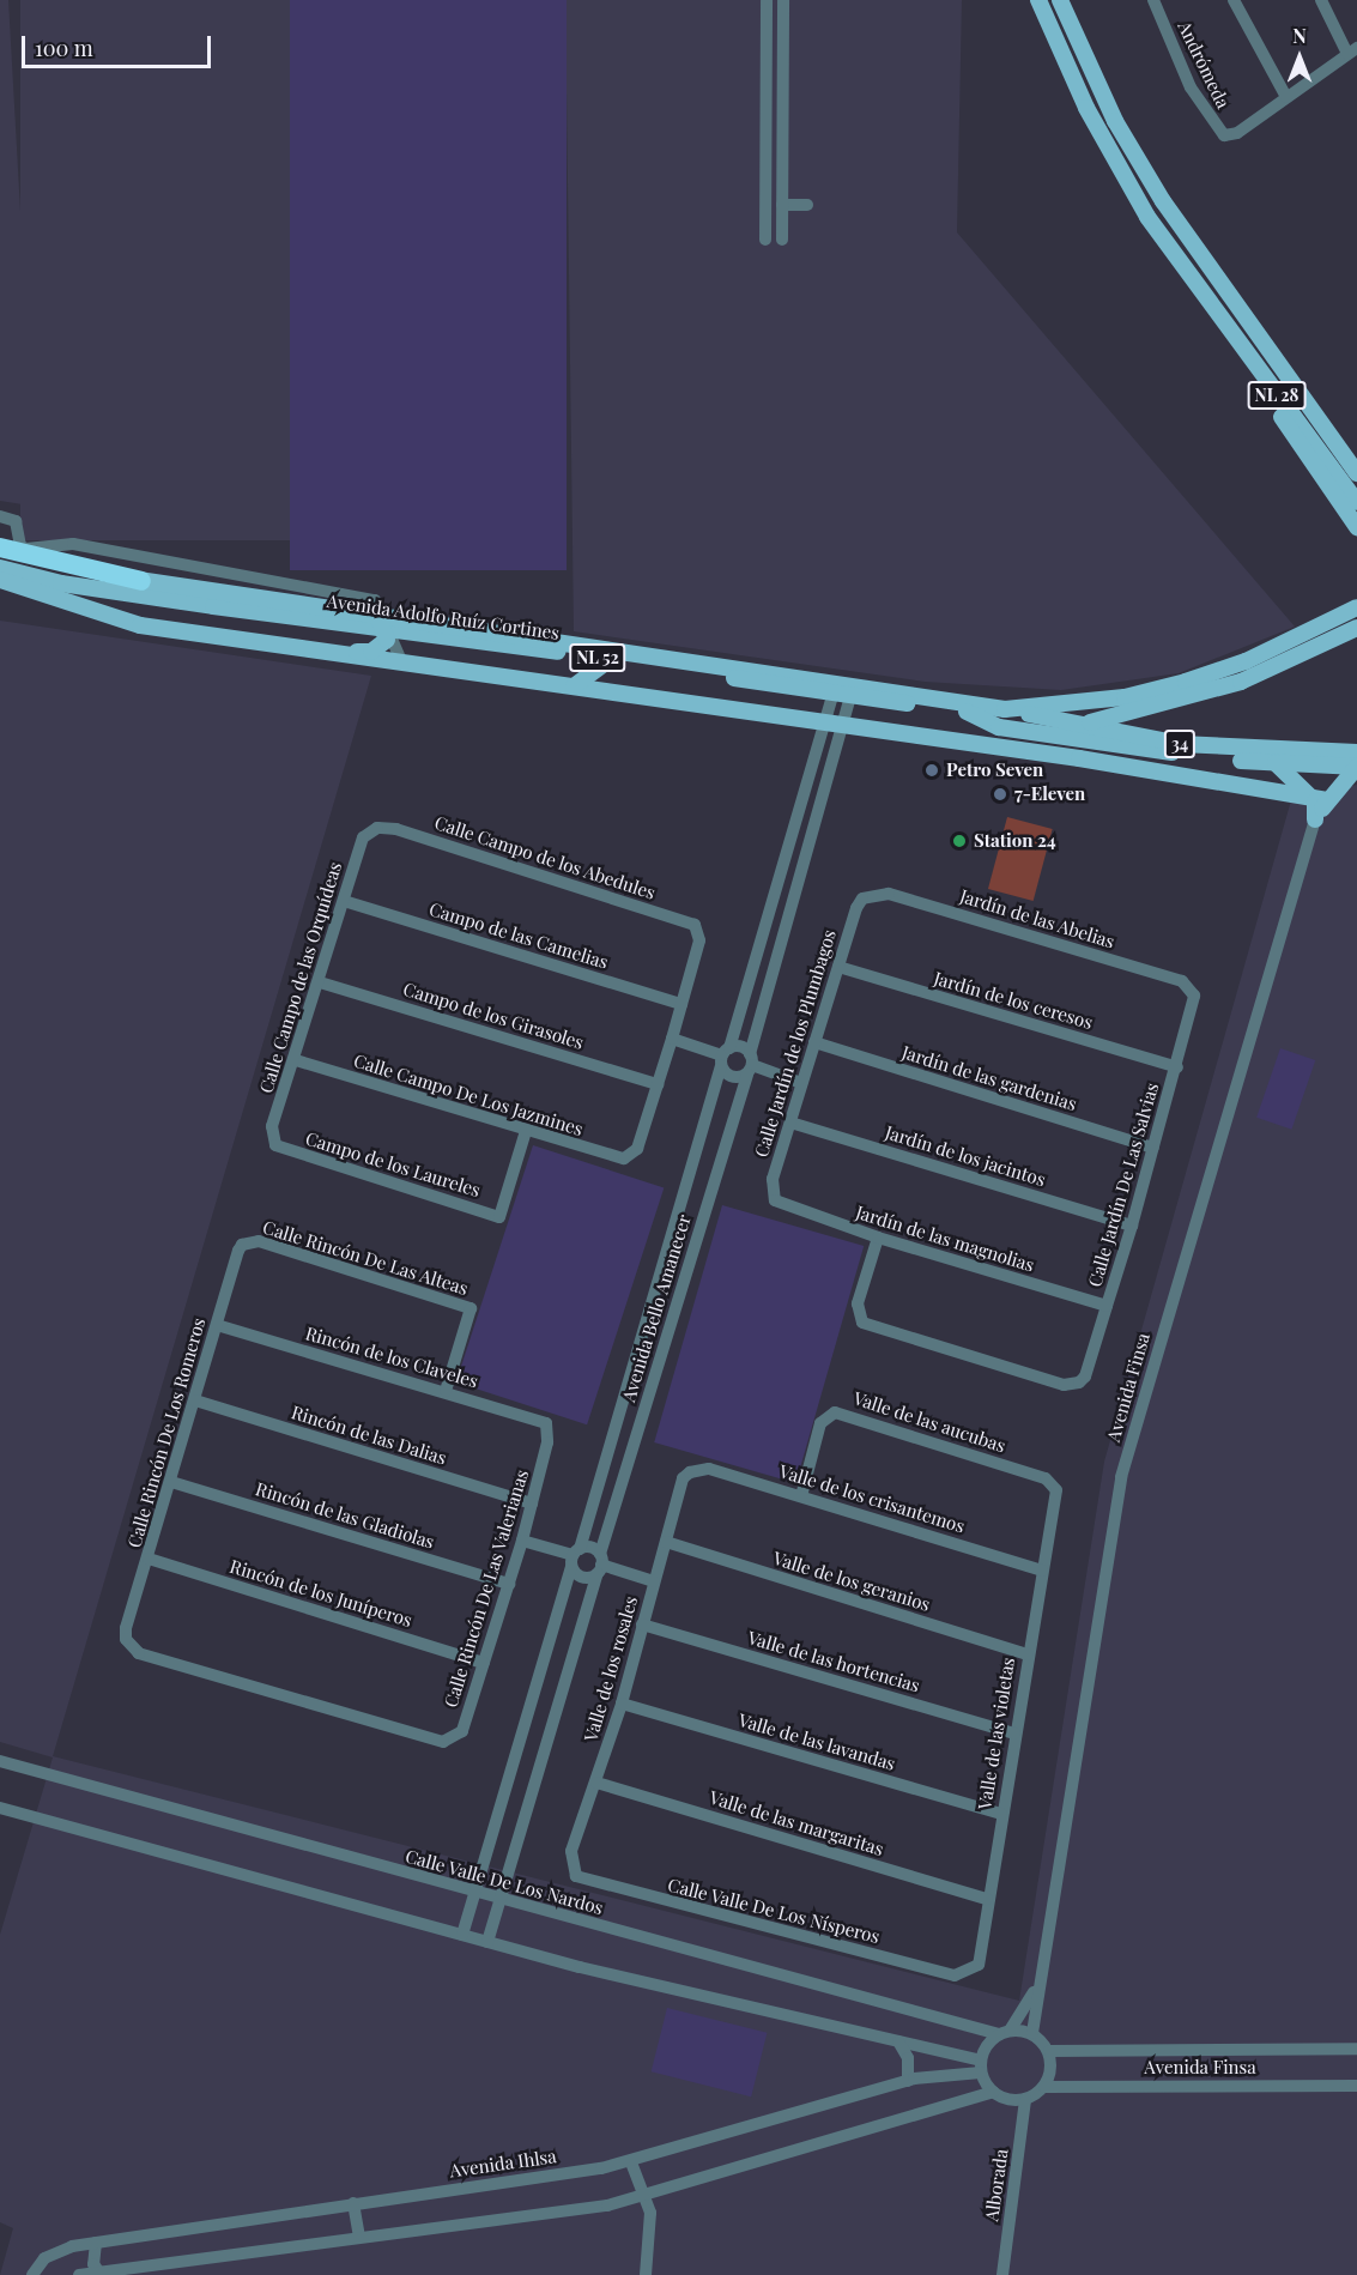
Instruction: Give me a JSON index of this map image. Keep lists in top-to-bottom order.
{
  "streets": {
    "main road": [
      "NL 28",
      "Avenida Adolfo Ruíz Cortines",
      "NL 52",
      "34"
    ],
    "street": [
      "Andrómeda",
      "Calle Campo de los Abedules",
      "Jardín de las Abelias",
      "Campo de las Camelias",
      "Calle Campo de las Orquídeas",
      "Jardín de los ceresos",
      "Campo de los Girasoles",
      "Calle Jardín de los Plumbagos",
      "Jardín de las gardenias",
      "Calle Campo De Los Jazmines",
      "Jardín de los jacintos",
      "Campo de los Laureles",
      "Calle Jardín De Las Salvias",
      "Jardín de las magnolias",
      "Calle Rincón De Las Alteas",
      "Avenida Bello Amanecer",
      "Rincón de los Claveles",
      "Avenida Finsa",
      "Valle de las aucubas",
      "Calle Rincón De Los Romeros",
      "Rincón de las Dalias",
      "Valle de los crisantemos",
      "Rincón de las Gladiolas",
      "Valle de los geranios",
      "Calle Rincón De Las Valerianas",
      "Rincón de los Juníperos",
      "Valle de las hortencias",
      "Valle de los rosales",
      "Valle de las violetas",
      "Valle de las lavandas",
      "Valle de las margaritas",
      "Calle Valle De Los Nardos",
      "Calle Valle De Los Nísperos",
      "Avenida Ihlsa",
      "Alborada"
    ]
  },
  "crossings": [
    ["Avenida Adolfo Ruíz Cortines", "NL 52"],
    ["Avenida Adolfo Ruíz Cortines", "Avenida Bello Amanecer"],
    ["Calle Campo de los Abedules", "Campo de las Camelias"],
    ["Calle Campo de los Abedules", "Calle Campo de las Orquídeas"],
    ["Jardín de las Abelias", "Calle Jardín de los Plumbagos"],
    ["Jardín de las Abelias", "Calle Jardín De Las Salvias"],
    ["Campo de las Camelias", "Calle Campo de las Orquídeas"],
    ["Calle Campo de las Orquídeas", "Campo de los Girasoles"],
    ["Calle Campo de las Orquídeas", "Calle Campo De Los Jazmines"],
    ["Calle Campo de las Orquídeas", "Campo de los Laureles"],
    ["Jardín de los ceresos", "Calle Jardín de los Plumbagos"],
    ["Jardín de los ceresos", "Calle Jardín De Las Salvias"],
    ["Campo de los Girasoles", "Calle Campo De Los Jazmines"],
    ["Calle Jardín de los Plumbagos", "Jardín de las gardenias"],
    ["Calle Jardín de los Plumbagos", "Jardín de los jacintos"],
    ["Calle Jardín de los Plumbagos", "Jardín de las magnolias"],
    ["Jardín de las gardenias", "Calle Jardín De Las Salvias"],
    ["Calle Campo De Los Jazmines", "Campo de los Laureles"],
    ["Jardín de los jacintos", "Calle Jardín De Las Salvias"],
    ["Calle Jardín De Las Salvias", "Jardín de las magnolias"],
    ["Calle Rincón De Las Alteas", "Rincón de los Claveles"],
    ["Calle Rincón De Las Alteas", "Calle Rincón De Los Romeros"],
    ["Avenida Bello Amanecer", "Calle Valle De Los Nardos"],
    ["Rincón de los Claveles", "Calle Rincón De Los Romeros"],
    ["Rincón de los Claveles", "Calle Rincón De Las Valerianas"],
    ["Avenida Finsa", "Calle Valle De Los Nardos"],
    ["Avenida Finsa", "Avenida Ihlsa"],
    ["Avenida Finsa", "Alborada"],
    ["Valle de las aucubas", "Valle de los crisantemos"],
    ["Valle de las aucubas", "Valle de las violetas"],
    ["Calle Rincón De Los Romeros", "Rincón de las Dalias"],
    ["Calle Rincón De Los Romeros", "Rincón de las Gladiolas"],
    ["Calle Rincón De Los Romeros", "Calle Rincón De Las Valerianas"],
    ["Calle Rincón De Los Romeros", "Rincón de los Juníperos"],
    ["Rincón de las Dalias", "Calle Rincón De Las Valerianas"],
    ["Valle de los crisantemos", "Valle de los rosales"],
    ["Valle de los crisantemos", "Valle de las violetas"],
    ["Rincón de las Gladiolas", "Calle Rincón De Las Valerianas"],
    ["Valle de los geranios", "Valle de los rosales"],
    ["Valle de los geranios", "Valle de las violetas"],
    ["Calle Rincón De Las Valerianas", "Rincón de los Juníperos"],
    ["Valle de las hortencias", "Valle de los rosales"],
    ["Valle de las hortencias", "Valle de las violetas"],
    ["Valle de los rosales", "Valle de las lavandas"],
    ["Valle de los rosales", "Valle de las margaritas"],
    ["Valle de los rosales", "Calle Valle De Los Nísperos"],
    ["Valle de las violetas", "Valle de las lavandas"],
    ["Valle de las violetas", "Valle de las margaritas"],
    ["Valle de las violetas", "Calle Valle De Los Nísperos"],
    ["Calle Valle De Los Nardos", "Avenida Ihlsa"],
    ["Calle Valle De Los Nardos", "Alborada"],
    ["Avenida Ihlsa", "Alborada"]
  ],
  "places": ["Petro Seven", "7-Eleven", "Station 24"],
  "scale_bar": "100 m",
  "north": "top"
}
